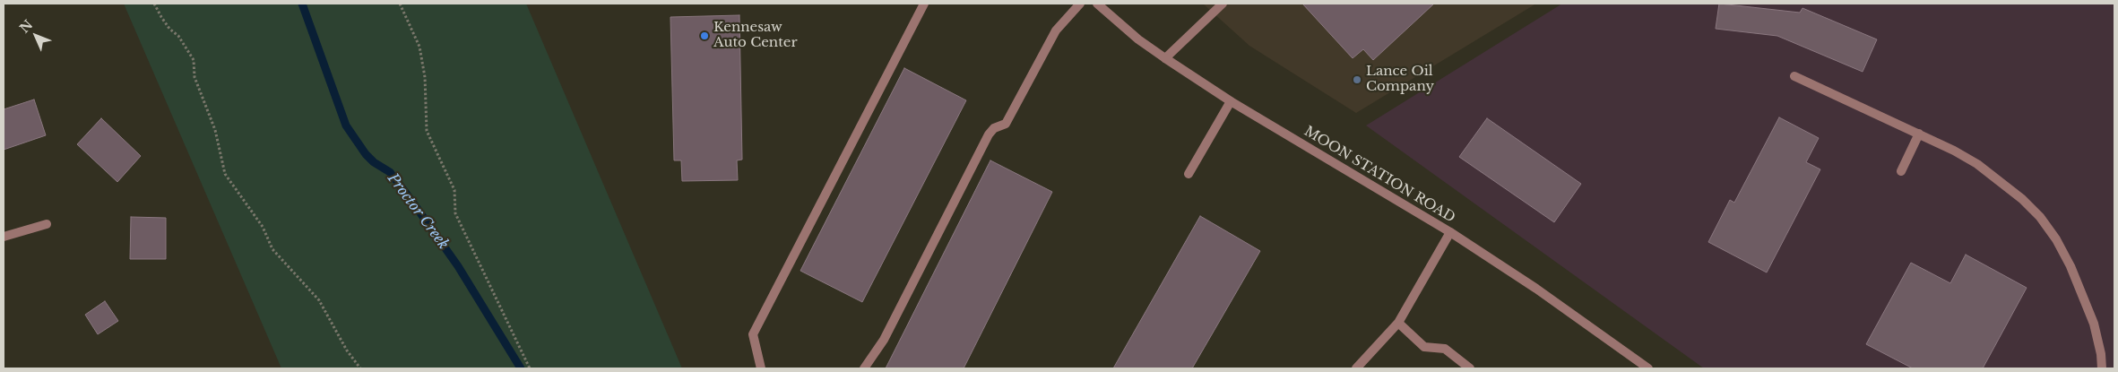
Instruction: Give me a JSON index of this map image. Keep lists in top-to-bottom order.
{
  "streets": {
    "street": ["MOON STATION ROAD"]
  },
  "water": ["Proctor Creek"],
  "places": ["Kennesaw Auto Center", "Lance Oil Company"],
  "north": "top left"
}
